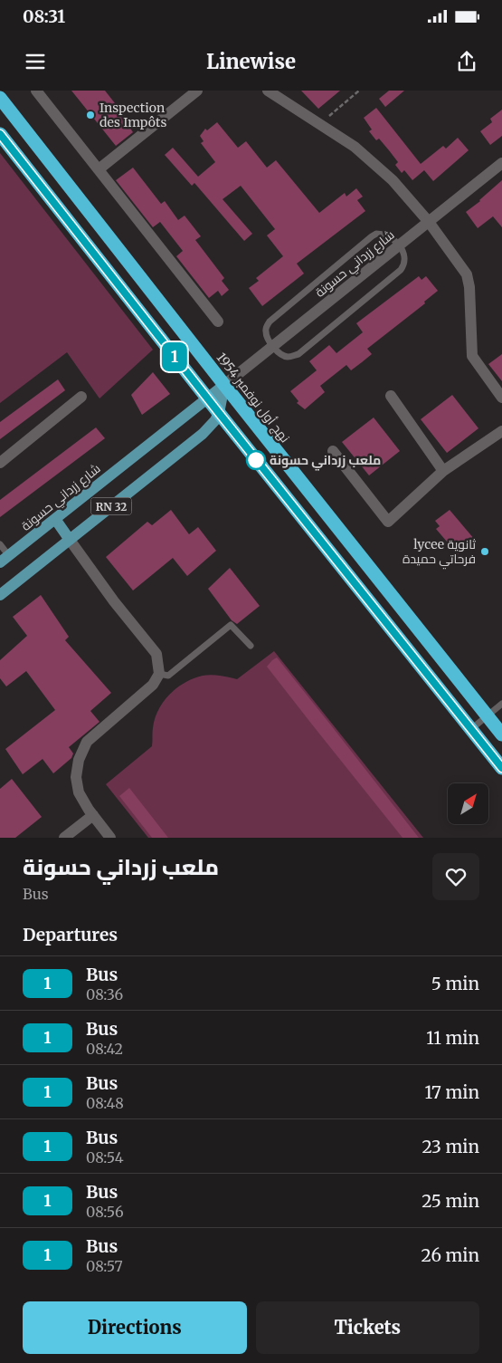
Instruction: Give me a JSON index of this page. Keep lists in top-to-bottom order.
{
  "streets": {
    "highway": ["نهج أول نوفمبر 1954"],
    "main road": ["شارع زرداني حسونة", "RN 32"]
  },
  "crossings": [
    ["شارع زرداني حسونة", "نهج أول نوفمبر 1954"],
    ["شارع زرداني حسونة", "RN 32"],
    ["نهج أول نوفمبر 1954", "RN 32"]
  ],
  "places": ["Inspection des Impôts", "ملعب زرداني حسونة", "lycee ثانوية فرحاتي حميدة"],
  "lines": ["bus line 1"],
  "north": "top right",
  "page": {
    "status": "08:31",
    "header": "Linewise",
    "on_map": "1",
    "heading": [
      ["ملعب زرداني حسونة", "Bus"],
      "Departures"
    ],
    "list": [
      {
        "mark": "1",
        "name": "Bus",
        "note": "08:36",
        "value": "5 min"
      },
      {
        "mark": "1",
        "name": "Bus",
        "note": "08:42",
        "value": "11 min"
      },
      {
        "mark": "1",
        "name": "Bus",
        "note": "08:48",
        "value": "17 min"
      },
      {
        "mark": "1",
        "name": "Bus",
        "note": "08:54",
        "value": "23 min"
      },
      {
        "mark": "1",
        "name": "Bus",
        "note": "08:56",
        "value": "25 min"
      },
      {
        "mark": "1",
        "name": "Bus",
        "note": "08:57",
        "value": "26 min"
      }
    ],
    "buttons": ["Directions", "Tickets"]
  }
}
